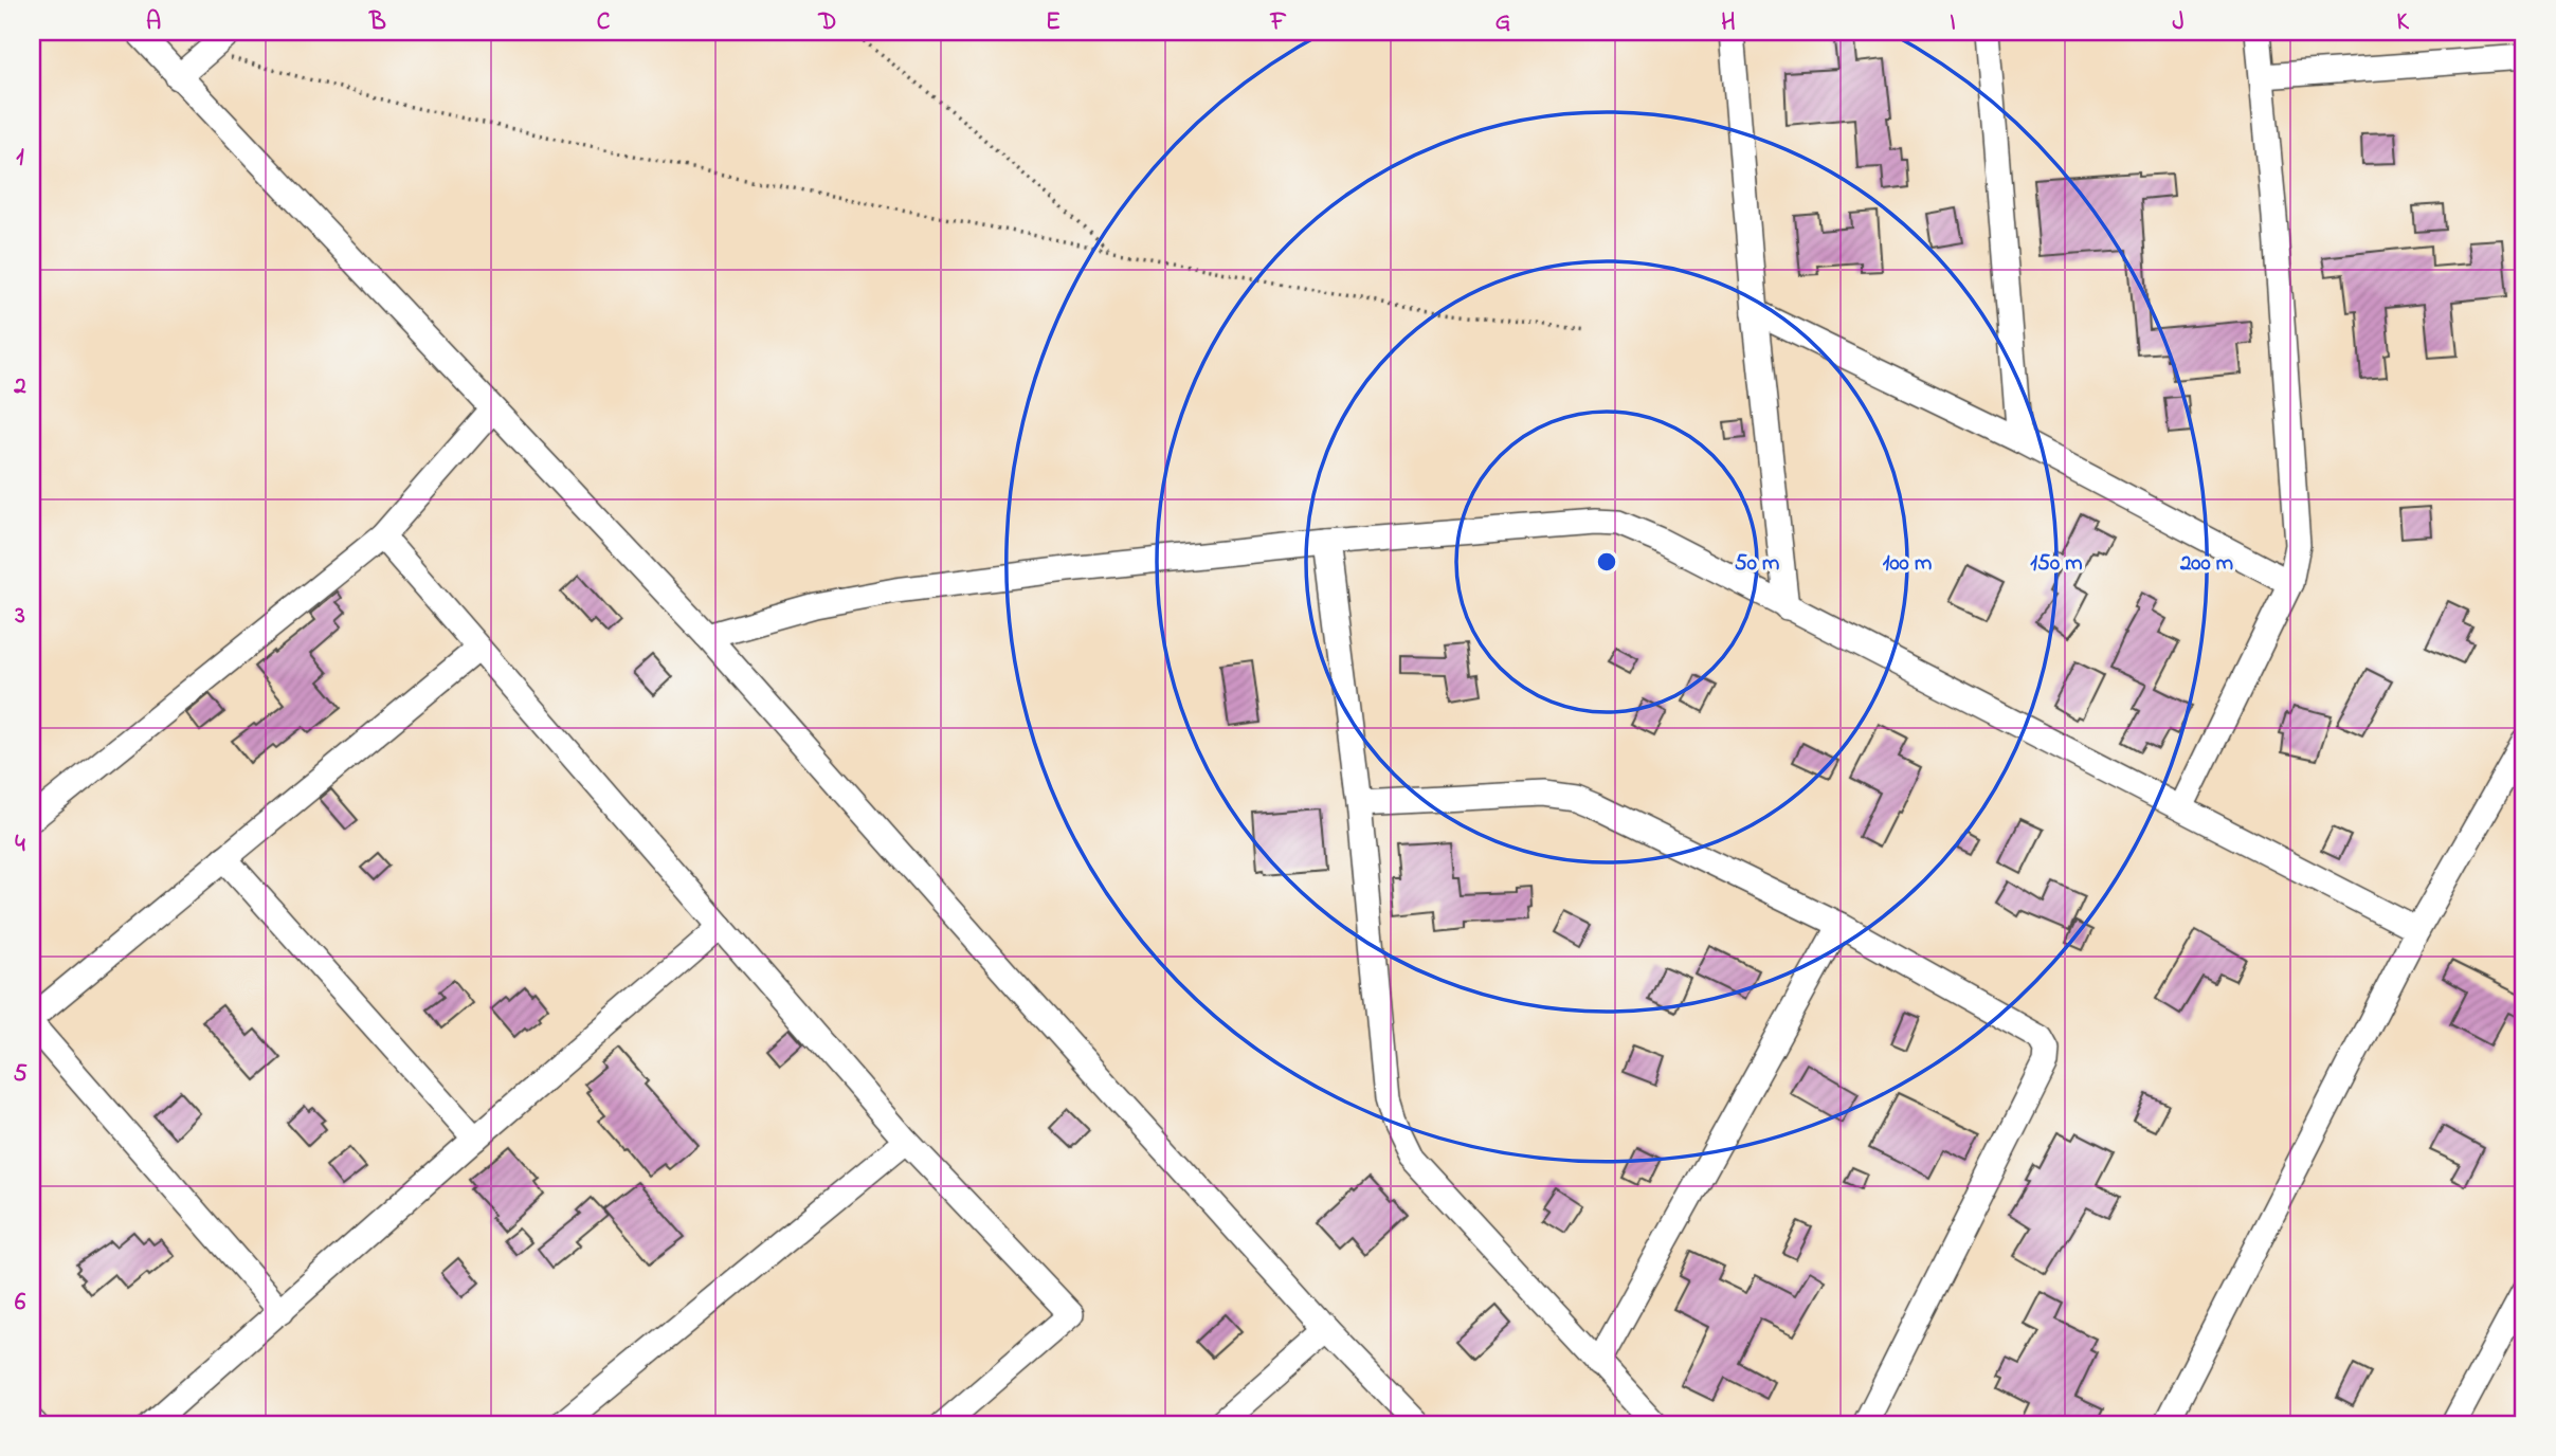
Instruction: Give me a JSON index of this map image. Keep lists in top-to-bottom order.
{
  "grid": {
    "columns": [
      "A",
      "B",
      "C",
      "D",
      "E",
      "F",
      "G",
      "H",
      "I",
      "J",
      "K"
    ],
    "rows": [
      "1",
      "2",
      "3",
      "4",
      "5",
      "6"
    ]
  },
  "rings": [
    "50 m",
    "100 m",
    "150 m",
    "200 m"
  ]
}
